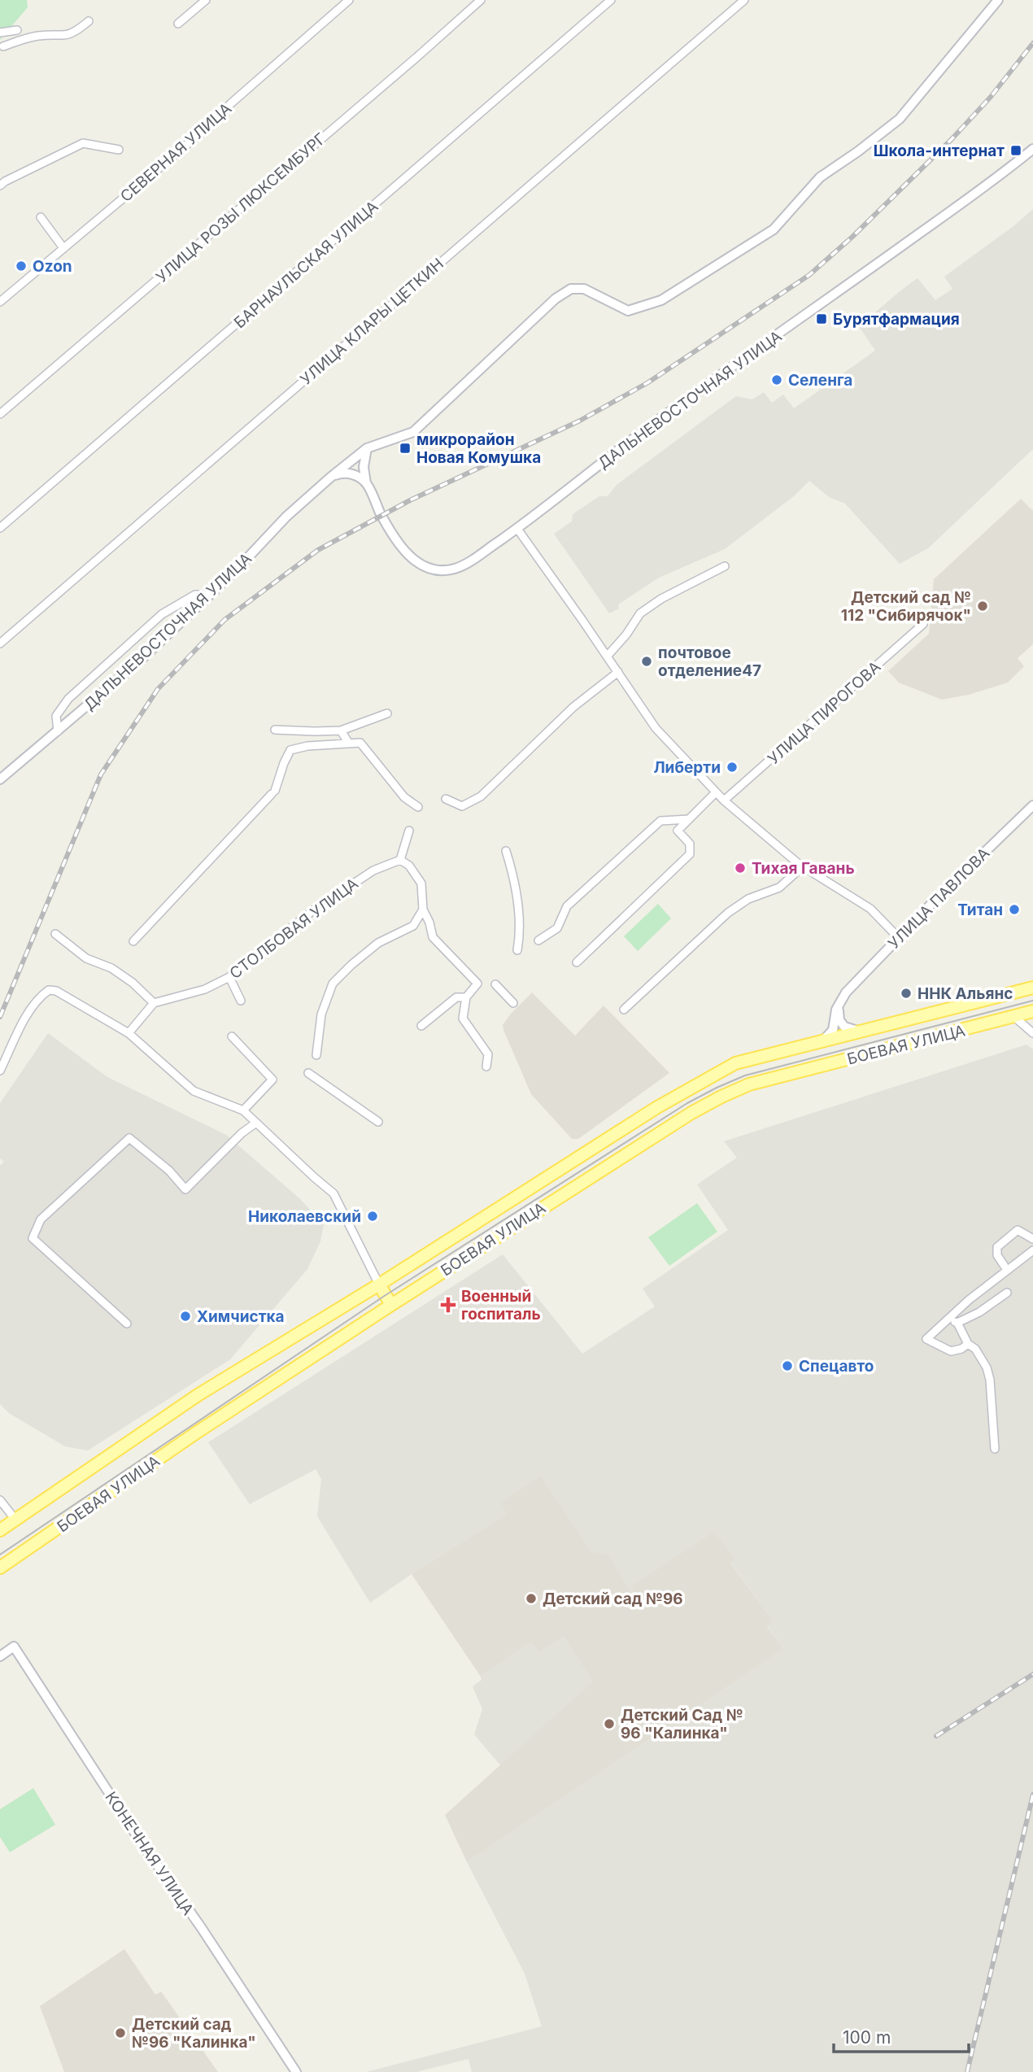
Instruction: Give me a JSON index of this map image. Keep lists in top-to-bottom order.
{
  "streets": {
    "main road": ["БОЕВАЯ УЛИЦА"],
    "street": [
      "СЕВЕРНАЯ УЛИЦА",
      "УЛИЦА РОЗЫ ЛЮКСЕМБУРГ",
      "БАРНАУЛЬСКАЯ УЛИЦА",
      "УЛИЦА КЛАРЫ ЦЕТКИН",
      "ДАЛЬНЕВОСТОЧНАЯ УЛИЦА",
      "УЛИЦА ПИРОГОВА",
      "УЛИЦА ПАВЛОВА",
      "СТОЛБОВАЯ УЛИЦА",
      "КОНЕЧНАЯ УЛИЦА"
    ]
  },
  "crossings": [
    ["УЛИЦА ПАВЛОВА", "БОЕВАЯ УЛИЦА"]
  ],
  "places": {
    "transit": ["Школа-интернат", "Бурятфармация", "микрорайон Новая Комушка"],
    "other": [
      "Ozon",
      "Селенга",
      "Детский сад № 112 \"Сибирячок\"",
      "почтовое отделение47",
      "Либерти",
      "Тихая Гавань",
      "Титан",
      "ННК Альянс",
      "Николаевский",
      "Химчистка",
      "Спецавто",
      "Детский сад №96",
      "Детский Сад № 96 \"Калинка\"",
      "Детский сад №96 \"Калинка\""
    ],
    "health": ["Военный госпиталь"]
  },
  "scale_bar": "100 m"
}
